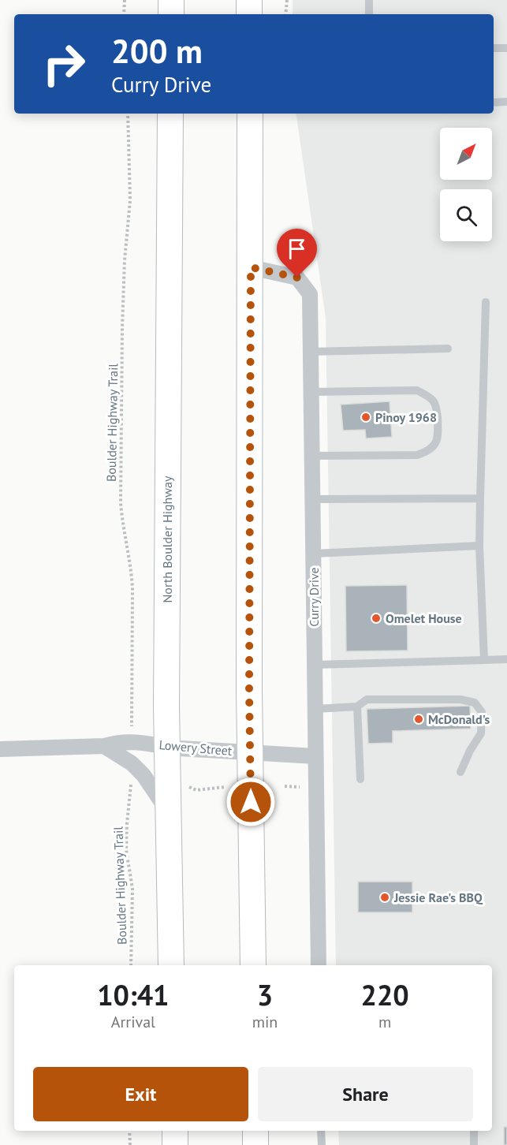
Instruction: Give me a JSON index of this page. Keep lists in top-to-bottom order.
{
  "streets": {
    "main road": ["North Boulder Highway"],
    "street": ["Curry Drive", "Lowery Street"],
    "path": ["Boulder Highway Trail"]
  },
  "crossings": [
    ["North Boulder Highway", "Lowery Street"],
    ["Curry Drive", "Lowery Street"]
  ],
  "places": [
    "Pinoy 1968",
    "Omelet House",
    "McDonald's",
    "Jessie Rae's BBQ"
  ],
  "north": "top right",
  "page": {
    "turn": ["200 m", "Curry Drive"],
    "eta": [
      "10:41",
      "Arrival",
      "3",
      "min",
      "220",
      "m"
    ],
    "buttons": ["Exit", "Share"]
  }
}
